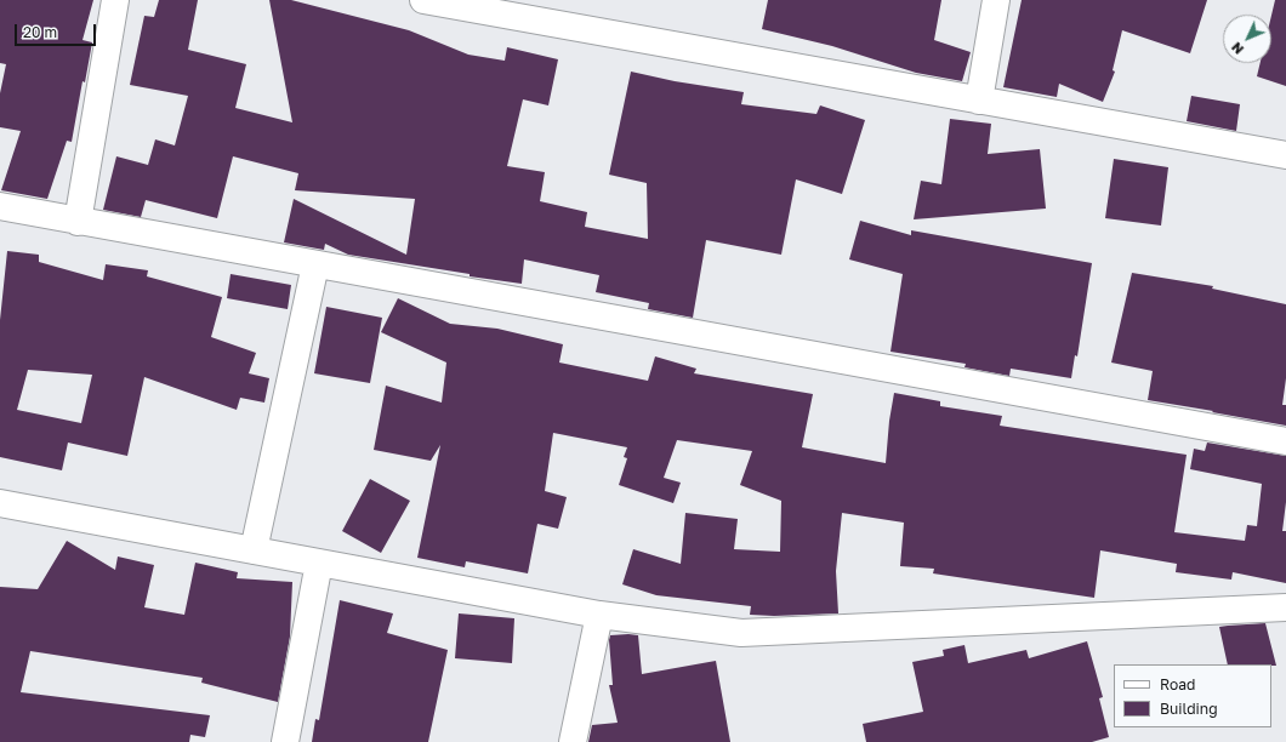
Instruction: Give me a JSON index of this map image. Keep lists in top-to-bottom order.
{
  "legend": ["Road", "Building"],
  "scale_bar": "20 m",
  "north": "bottom left"
}
